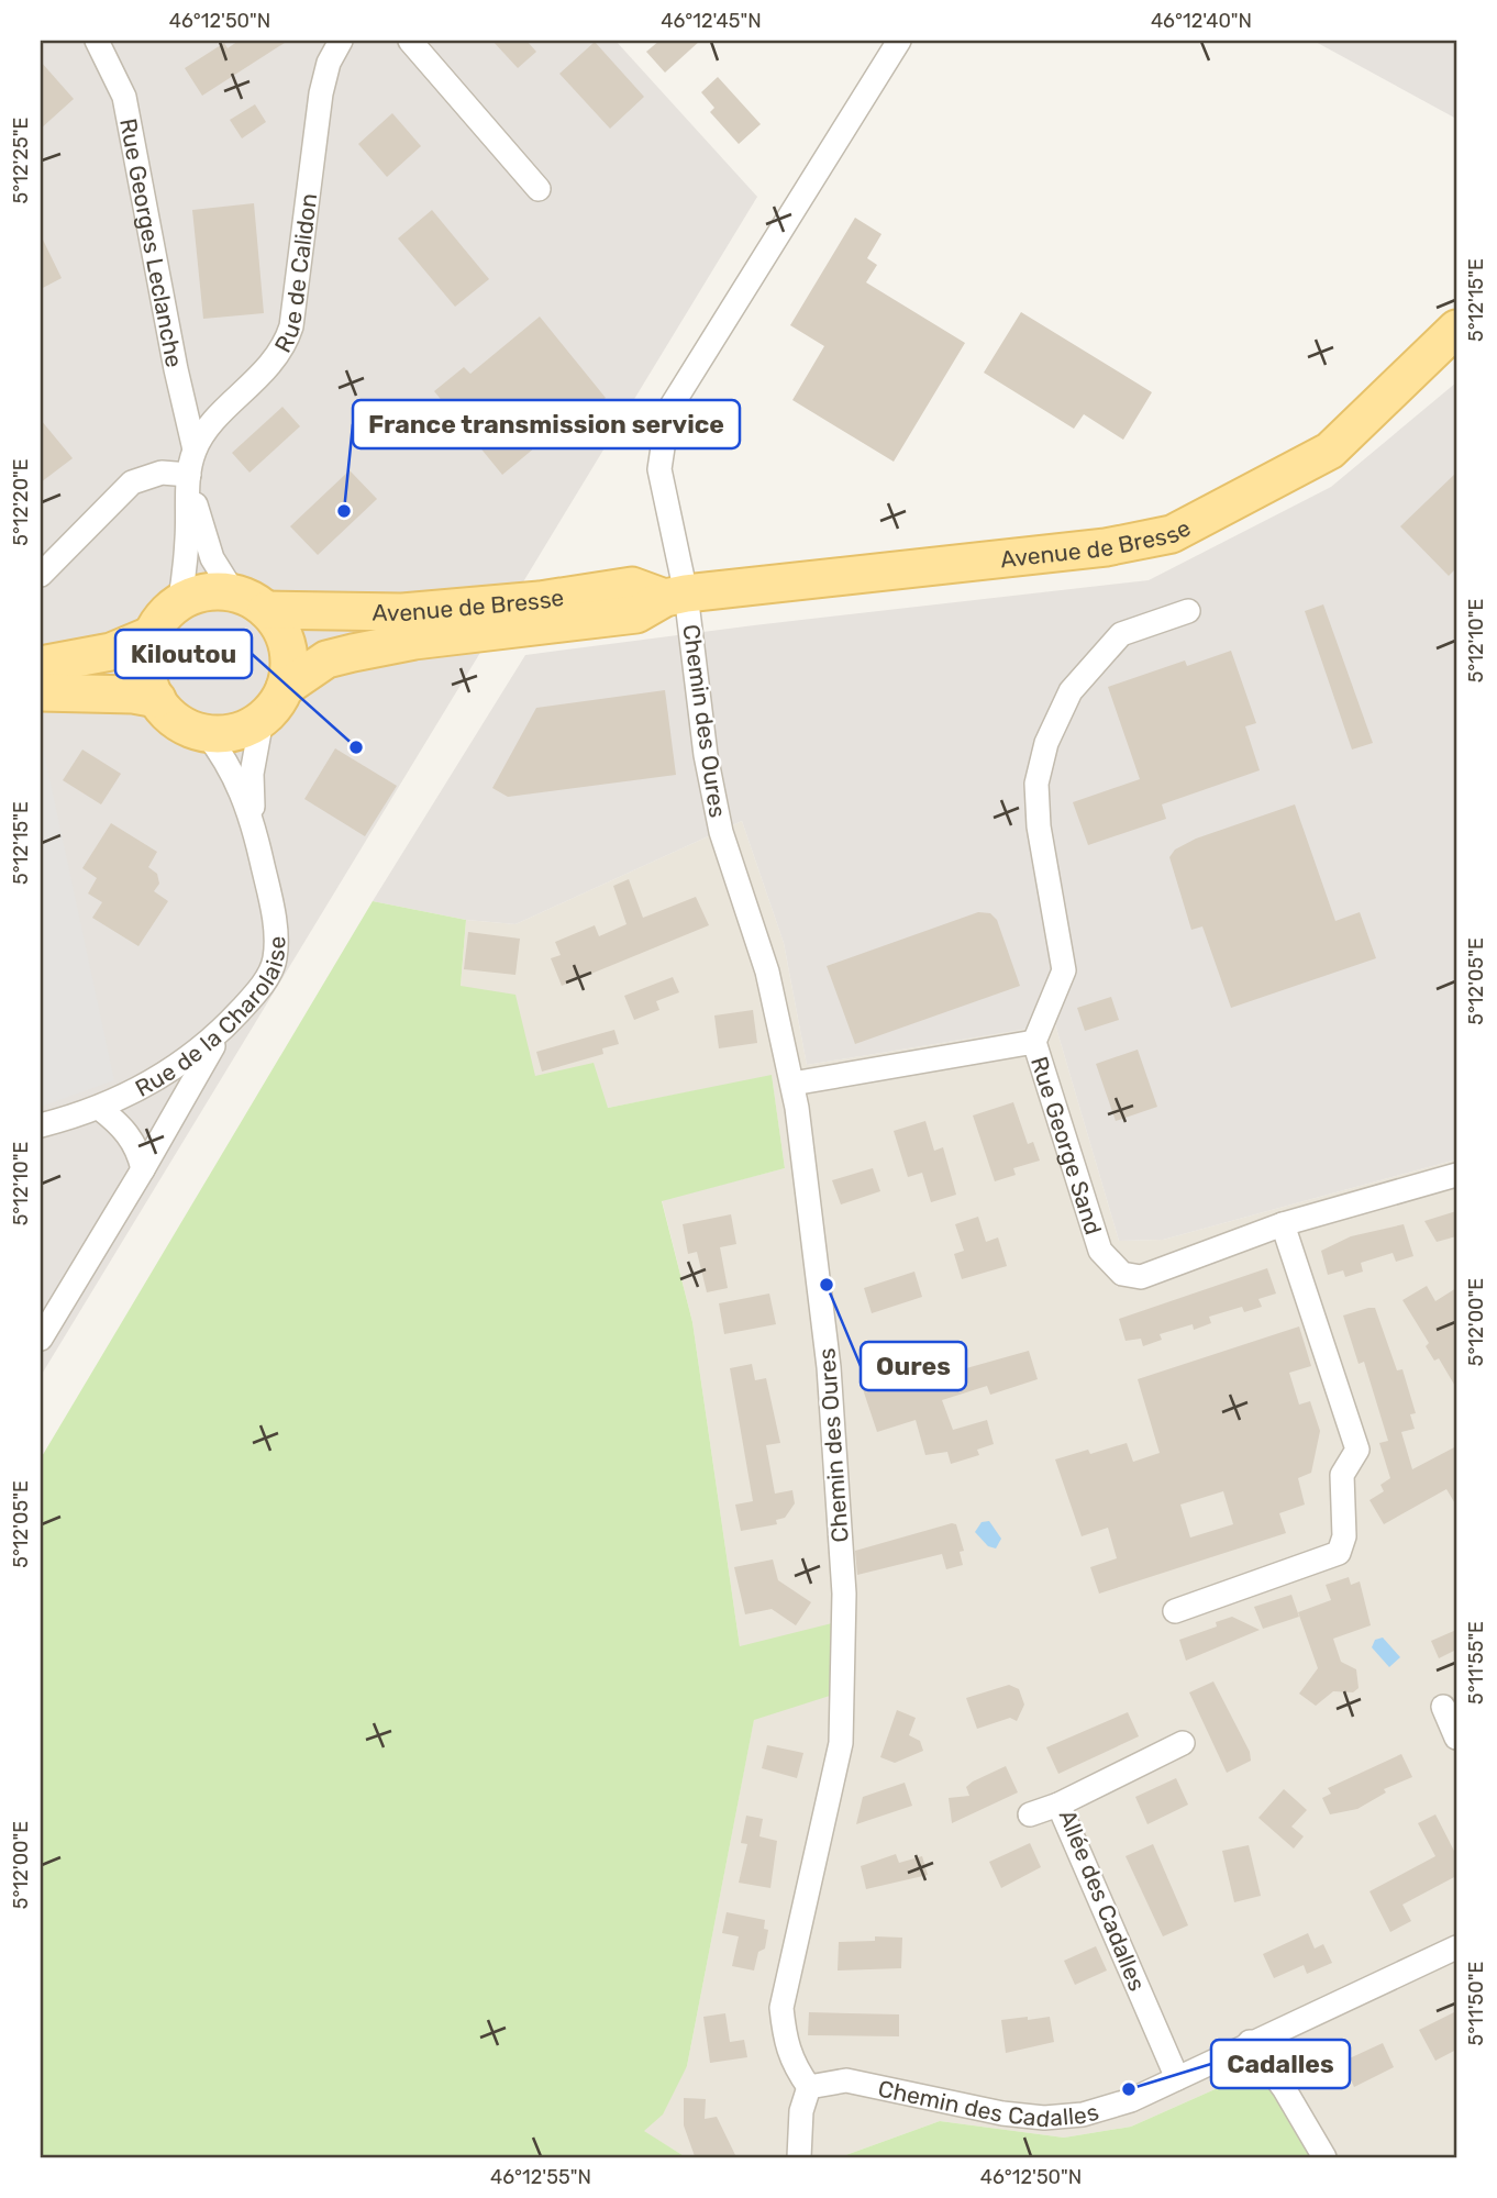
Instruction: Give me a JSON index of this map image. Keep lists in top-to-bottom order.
{
  "streets": {
    "main road": ["Avenue de Bresse"],
    "street": [
      "Rue Georges Leclanche",
      "Rue de Calidon",
      "Chemin des Oures",
      "Rue de la Charolaise",
      "Rue George Sand",
      "Allée des Cadalles",
      "Chemin des Cadalles"
    ]
  },
  "crossings": [
    ["Rue Georges Leclanche", "Rue de Calidon"],
    ["Rue de Calidon", "Avenue de Bresse"],
    ["Avenue de Bresse", "Chemin des Oures"],
    ["Chemin des Oures", "Rue George Sand"],
    ["Chemin des Oures", "Chemin des Cadalles"],
    ["Allée des Cadalles", "Chemin des Cadalles"]
  ],
  "places": [
    "France transmission service",
    "Kiloutou",
    "Oures",
    "Cadalles"
  ],
  "coordinates": [
    "46°12'50\"N",
    "46°12'45\"N",
    "46°12'40\"N",
    "5°12'25\"E",
    "5°12'15\"E",
    "5°12'20\"E",
    "5°12'10\"E",
    "5°12'05\"E",
    "5°12'00\"E",
    "5°11'55\"E",
    "5°11'50\"E",
    "46°12'55\"N"
  ]
}
